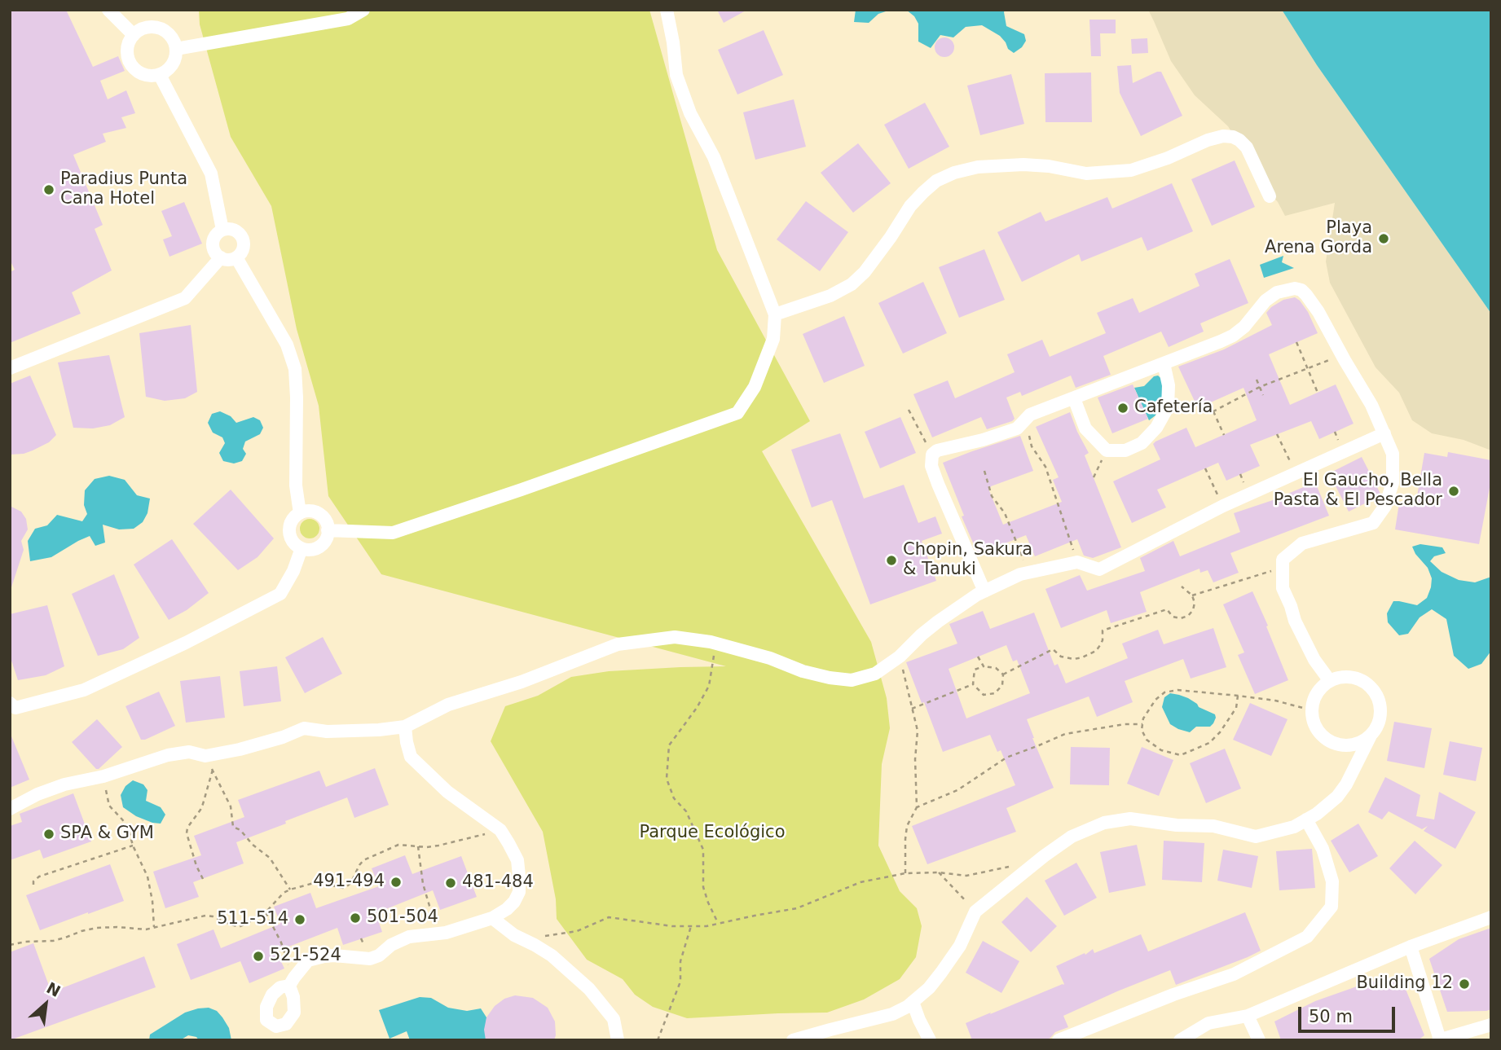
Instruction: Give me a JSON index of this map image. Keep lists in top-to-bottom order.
{
  "parks": ["Parque Ecológico"],
  "places": [
    "Paradius Punta Cana Hotel",
    "Playa Arena Gorda",
    "Cafetería",
    "El Gaucho, Bella Pasta & El Pescador",
    "Chopin, Sakura & Tanuki",
    "SPA & GYM",
    "491-494",
    "481-484",
    "501-504",
    "511-514",
    "521-524",
    "Building 12"
  ],
  "scale_bar": "50 m",
  "north": "top right"
}
